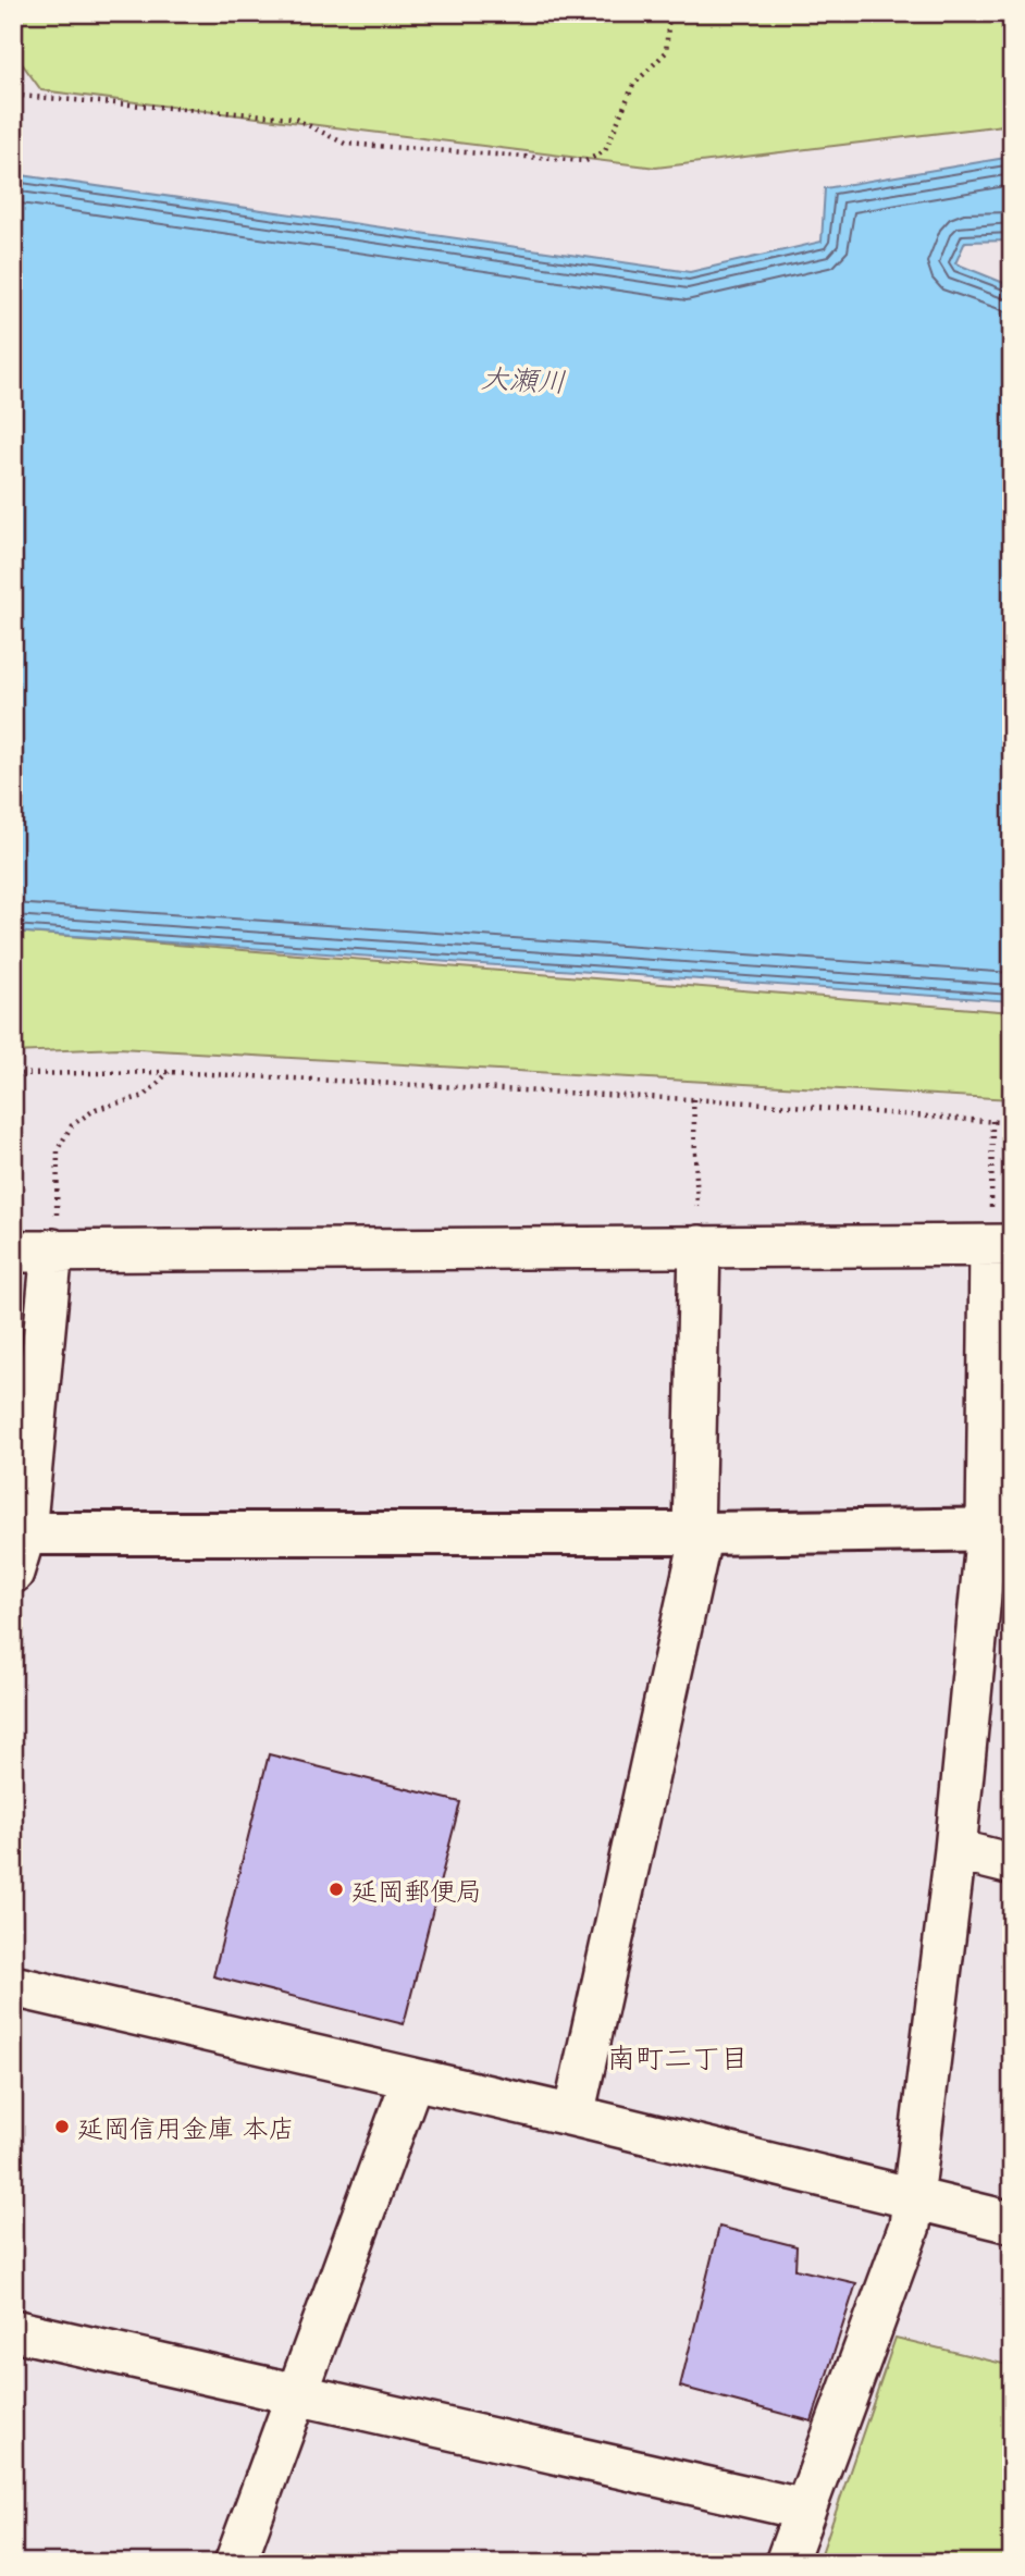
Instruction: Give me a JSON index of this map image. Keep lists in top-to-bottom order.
{
  "districts": ["南町二丁目"],
  "water": ["大瀬川"],
  "places": ["延岡郵便局", "延岡信用金庫 本店"]
}
